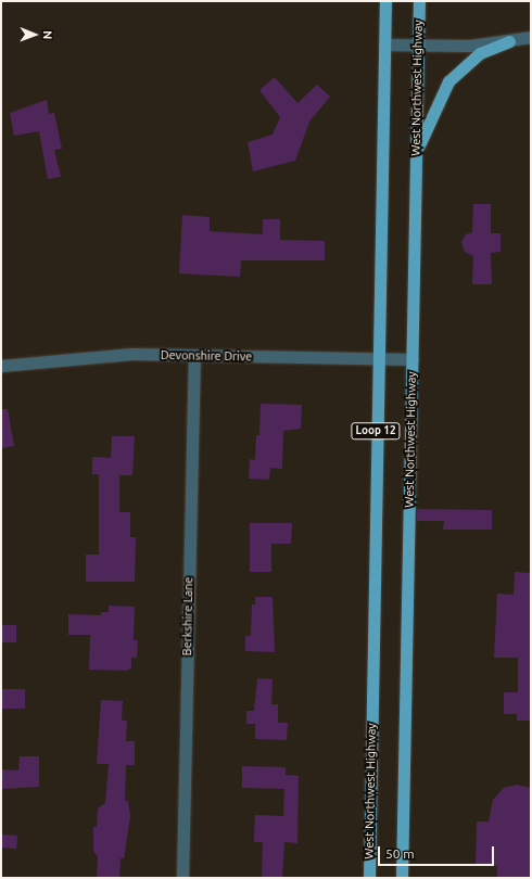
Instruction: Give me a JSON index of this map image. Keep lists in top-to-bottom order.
{
  "streets": {
    "main road": ["West Northwest Highway", "Loop 12"],
    "street": ["Devonshire Drive", "Berkshire Lane"]
  },
  "crossings": [
    ["West Northwest Highway", "Devonshire Drive"],
    ["Devonshire Drive", "Berkshire Lane"]
  ],
  "scale_bar": "50 m",
  "north": "right"
}
